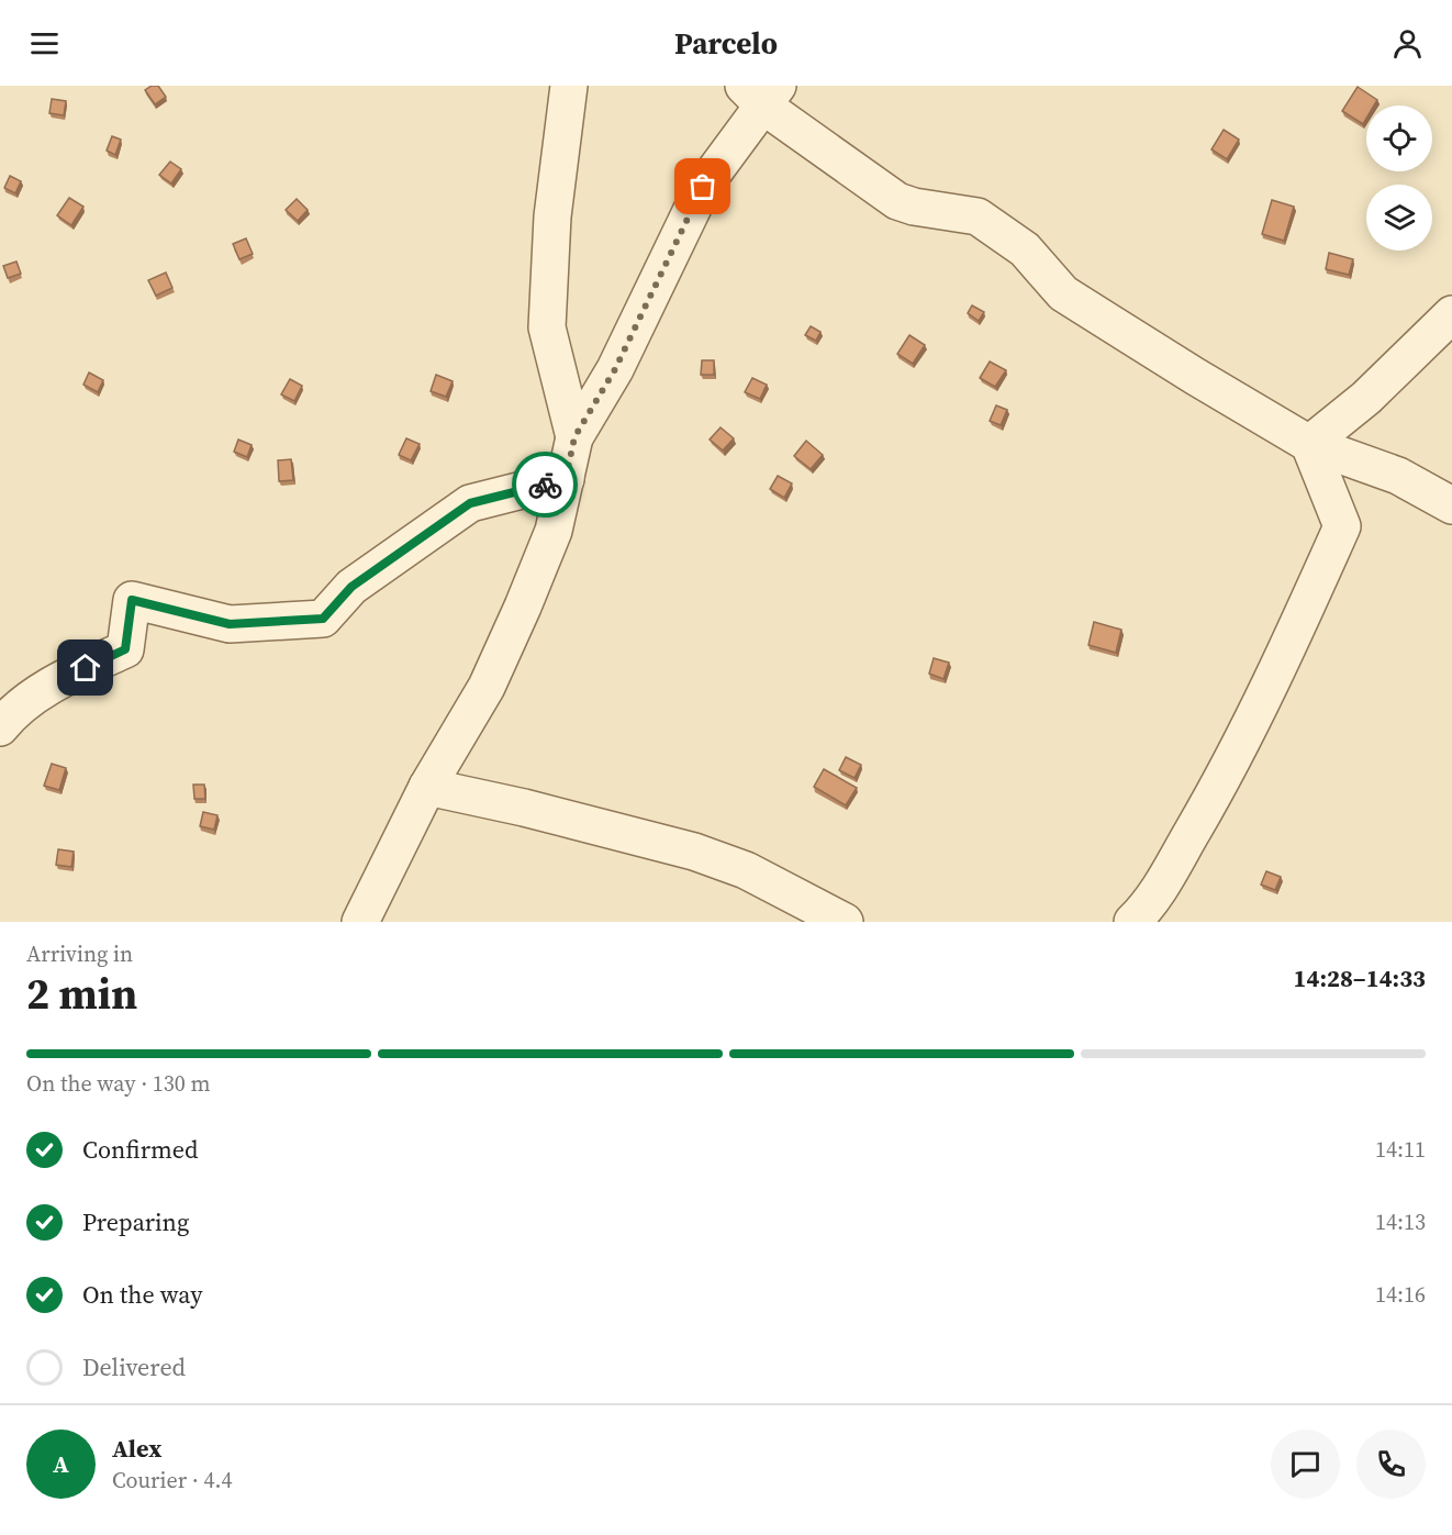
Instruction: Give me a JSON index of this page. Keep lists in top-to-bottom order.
{
  "page": {
    "header": "Parcelo",
    "heading": ["2 min", "Arriving in", "14:28–14:33"],
    "panel": ["Alex", "Courier · 4.4"],
    "bar": "On the way · 130 m",
    "list": [
      ["Confirmed", "14:11"],
      ["Preparing", "14:13"],
      ["On the way", "14:16"],
      "Delivered"
    ],
    "round": "A"
  }
}
